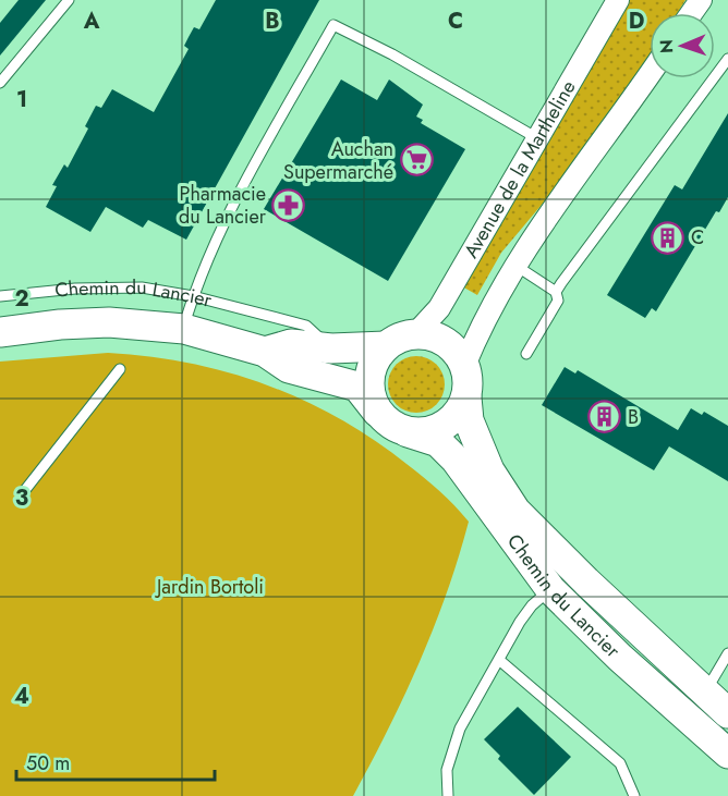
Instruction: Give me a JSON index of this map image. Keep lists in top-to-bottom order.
{
  "streets": {
    "street": ["Avenue de la Martheline", "Chemin du Lancier"]
  },
  "crossings": [
    ["Avenue de la Martheline", "Chemin du Lancier"]
  ],
  "parks": ["Jardin Bortoli"],
  "places": {
    "supermarket": ["Auchan Supermarché"],
    "pharmacy": ["Pharmacie du Lancier"],
    "building": ["C", "B"]
  },
  "scale_bar": "50 m",
  "north": "left",
  "grid": {
    "columns": [
      "A",
      "B",
      "C",
      "D"
    ],
    "rows": [
      "1",
      "2",
      "3",
      "4"
    ]
  }
}
